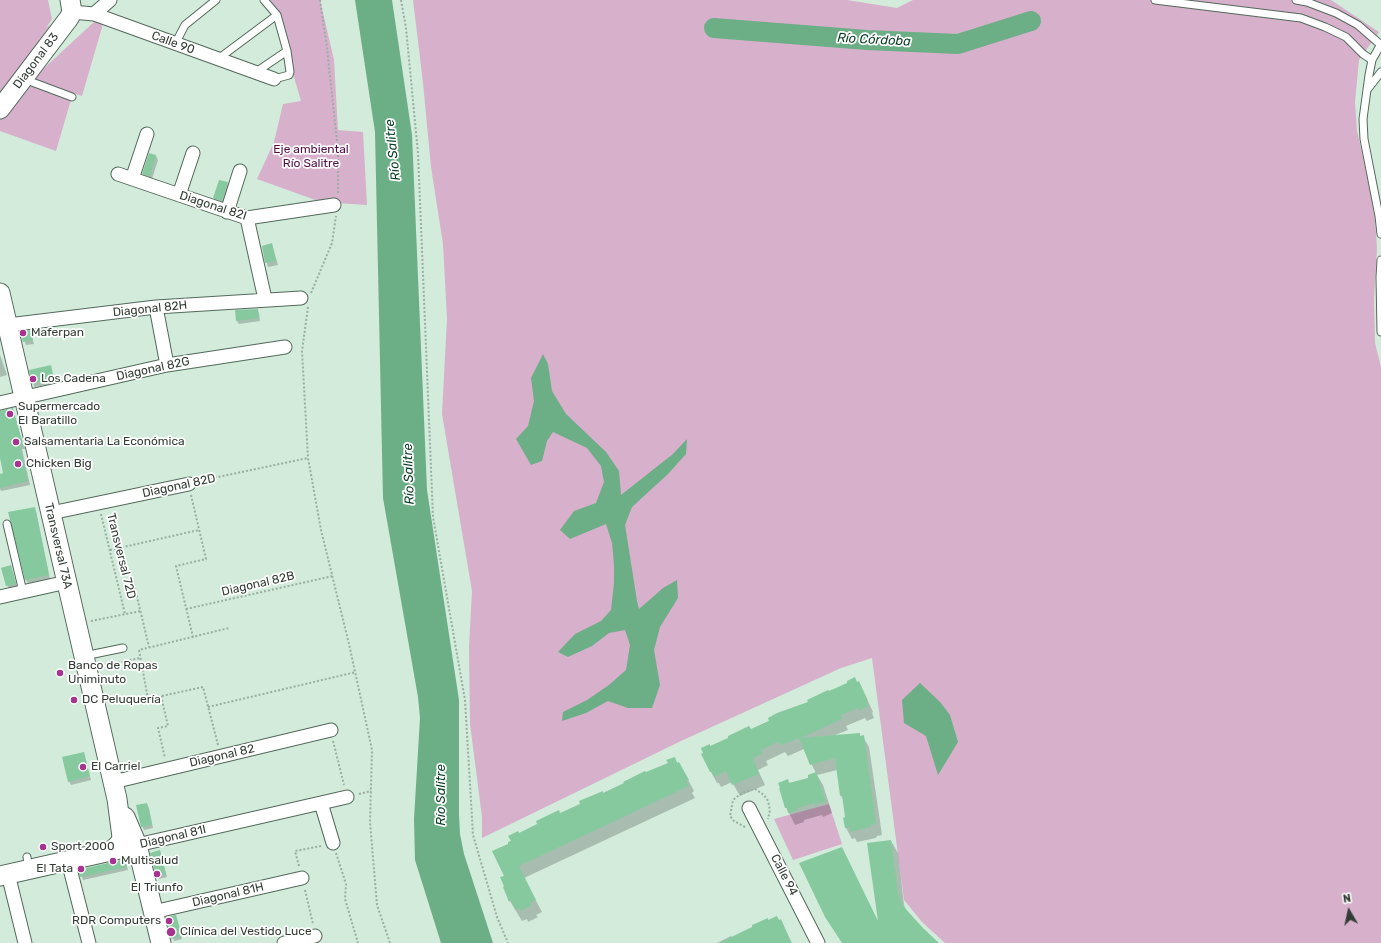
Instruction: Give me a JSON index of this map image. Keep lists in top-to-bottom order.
{
  "streets": {
    "street": [
      "Calle 90",
      "Diagonal 83",
      "Diagonal 82I",
      "Diagonal 82H",
      "Diagonal 82G",
      "Diagonal 82D",
      "Transversal 73A",
      "Diagonal 82",
      "Diagonal 81I",
      "Calle 94",
      "Diagonal 81H"
    ],
    "path": ["Transversal 72D", "Diagonal 82B"]
  },
  "crossings": [
    ["Calle 90", "Diagonal 83"],
    ["Diagonal 82H", "Transversal 73A"],
    ["Diagonal 82G", "Transversal 73A"],
    ["Diagonal 82D", "Transversal 73A"],
    ["Diagonal 82D", "Transversal 72D"],
    ["Transversal 73A", "Diagonal 82"],
    ["Transversal 73A", "Diagonal 81I"],
    ["Transversal 73A", "Diagonal 81H"]
  ],
  "water": ["Río Córdoba", "Río Salitre"],
  "parks": ["Eje ambiental Río Salitre"],
  "places": [
    "Maferpan",
    "Los Cadena",
    "Supermercado El Baratillo",
    "Salsamentaria La Económica",
    "Chicken Big",
    "Banco de Ropas Uniminuto",
    "DC Peluquería",
    "El Carriel",
    "Sport 2000",
    "Multisalud",
    "El Tata",
    "El Triunfo",
    "RDR Computers",
    "Clínica del Vestido Luce"
  ],
  "north": "top"
}
